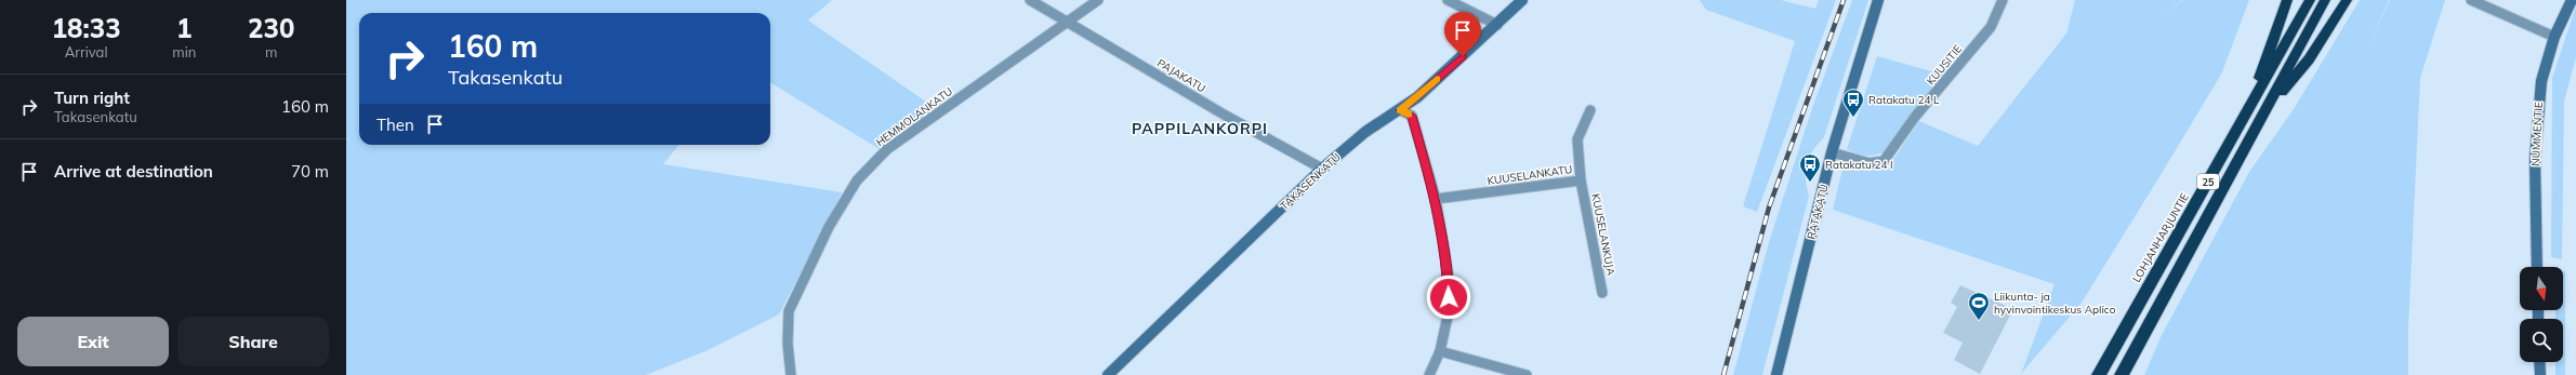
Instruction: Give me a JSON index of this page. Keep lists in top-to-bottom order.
{
  "streets": {
    "highway": ["25", "LOHJANHARJUNTIE"],
    "street": [
      "KUUSITIE",
      "PAJAKATU",
      "HEMMOLANKATU",
      "NUMMENTIE",
      "KUUSELANKATU",
      "TAKASENKATU",
      "RATAKATU",
      "KUUSELANKUJA"
    ]
  },
  "crossings": [
    ["KUUSITIE", "RATAKATU"],
    ["PAJAKATU", "HEMMOLANKATU"],
    ["PAJAKATU", "TAKASENKATU"],
    ["KUUSELANKATU", "KUUSELANKUJA"]
  ],
  "districts": ["PAPPILANKORPI"],
  "places": {
    "bus stop": ["Ratakatu 24 L", "Ratakatu 24 I"],
    "sports": ["Liikunta- ja hyvinvointikeskus Aplico"]
  },
  "north": "bottom",
  "page": {
    "eta": [
      "18:33",
      "Arrival",
      "1",
      "min",
      "230",
      "m"
    ],
    "turn": ["160 m", "Takasenkatu"],
    "list": [
      {
        "name": "Turn right",
        "note": "Takasenkatu",
        "value": "160 m"
      },
      {
        "name": "Arrive at destination",
        "value": "70 m"
      }
    ],
    "then": "Then",
    "buttons": ["Exit", "Share"]
  }
}
